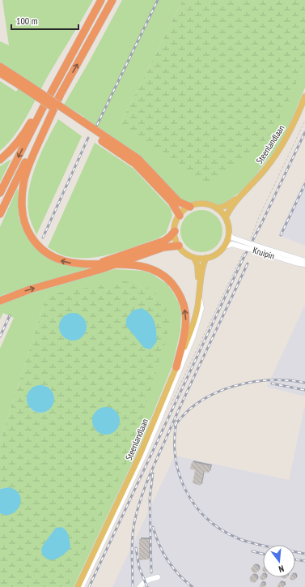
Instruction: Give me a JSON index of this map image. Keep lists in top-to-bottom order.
{
  "streets": {
    "main road": ["Steenlandlaan"],
    "street": ["Kruipin"]
  },
  "crossings": [
    ["Steenlandlaan", "Kruipin"]
  ],
  "scale_bar": "100 m",
  "north": "bottom"
}
